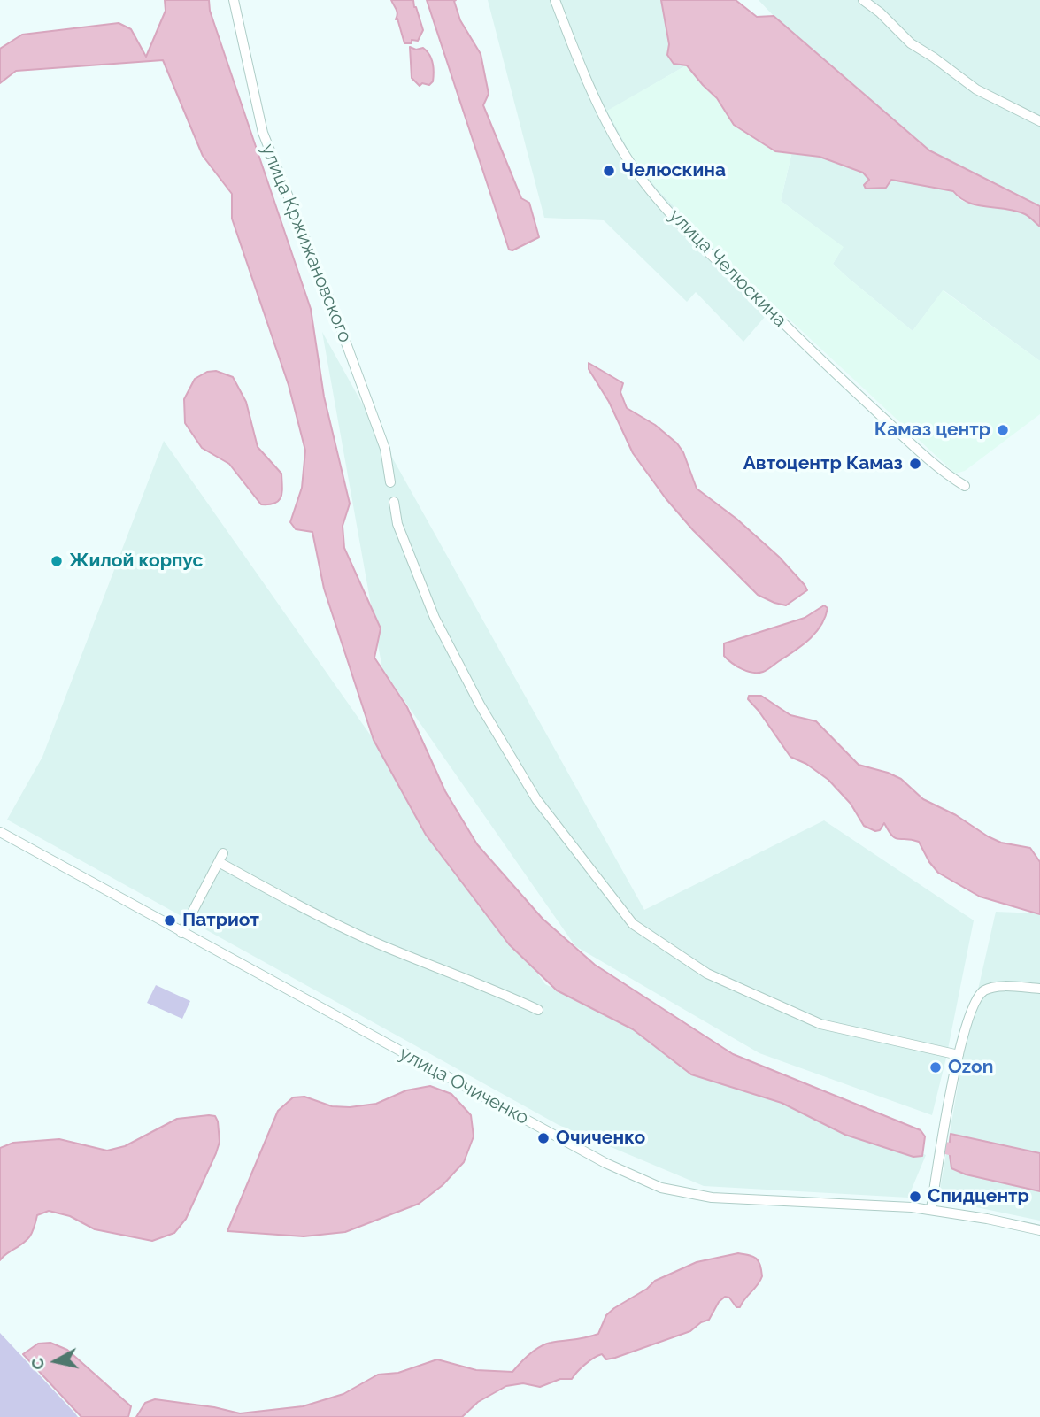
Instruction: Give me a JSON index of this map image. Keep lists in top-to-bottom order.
{
  "streets": {
    "street": ["улица Кржижановского", "улица Челюскина", "улица Очиченко"]
  },
  "places": [
    "Челюскина",
    "Камаз центр",
    "Автоцентр Камаз",
    "Жилой корпус",
    "Патриот",
    "Ozon",
    "Очиченко",
    "Спидцентр"
  ],
  "north": "left"
}
